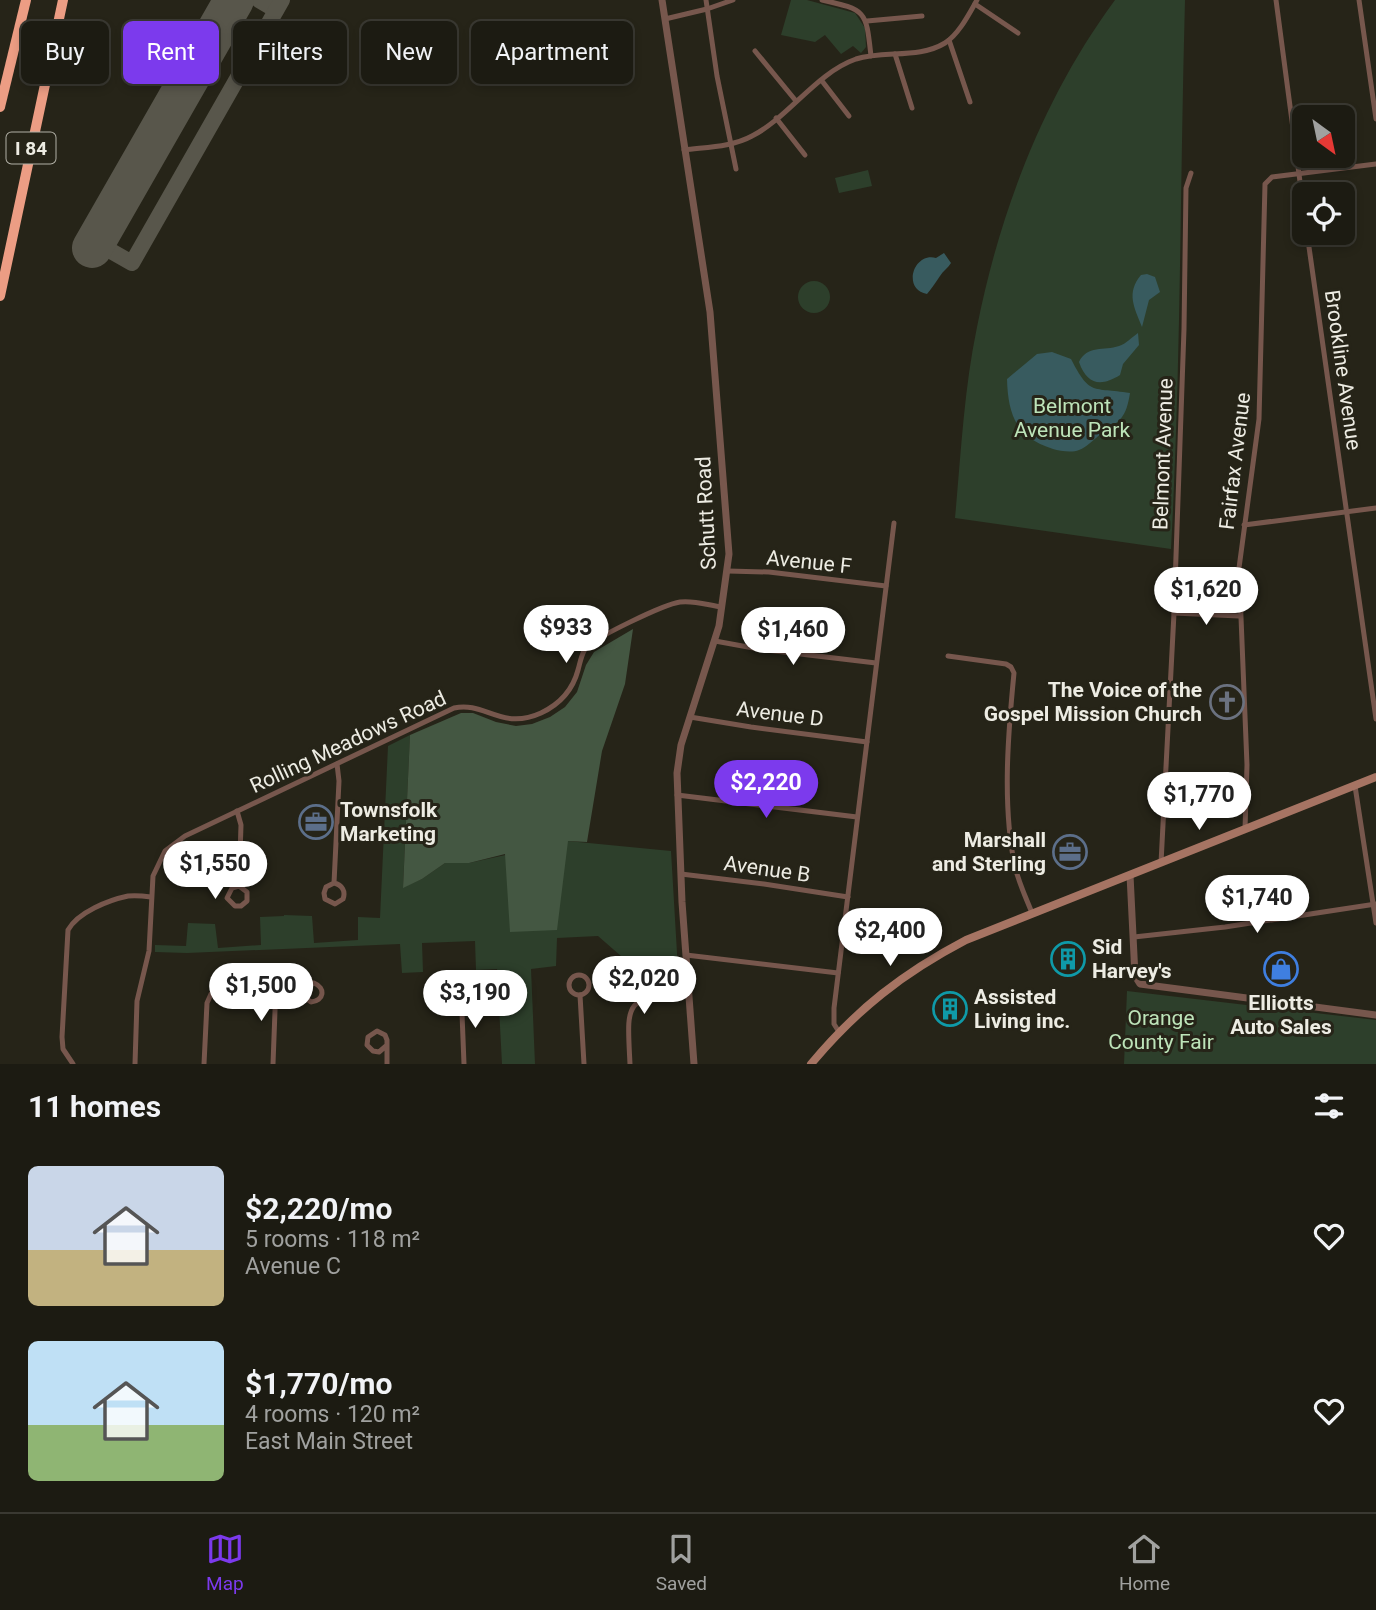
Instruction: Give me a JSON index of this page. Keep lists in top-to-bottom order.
{
  "streets": {
    "highway": ["I 84"],
    "street": [
      "Brookline Avenue",
      "Belmont Avenue",
      "Fairfax Avenue",
      "Schutt Road",
      "Avenue F",
      "Avenue D",
      "Rolling Meadows Road",
      "Avenue B"
    ]
  },
  "crossings": [
    ["Schutt Road", "Avenue F"],
    ["Schutt Road", "Avenue D"],
    ["Schutt Road", "Rolling Meadows Road"],
    ["Schutt Road", "Avenue B"]
  ],
  "parks": ["Belmont Avenue Park", "Orange County Fair"],
  "places": {
    "church": ["The Voice of the Gospel Mission Church"],
    "office": ["Townsfolk Marketing", "Marshall and Sterling"],
    "building": ["Sid Harvey's", "Assisted Living inc."],
    "shop": ["Elliotts Auto Sales"]
  },
  "north": "bottom right",
  "page": {
    "chip": [
      "Buy",
      "Rent",
      "Filters",
      "New",
      "Apartment"
    ],
    "price": [
      "$1,620",
      "$933",
      "$1,460",
      "$2,220",
      "$1,770",
      "$1,550",
      "$1,740",
      "$2,400",
      "$2,020",
      "$1,500",
      "$3,190"
    ],
    "heading": "11 homes",
    "list": [
      {
        "name": "$2,220/mo",
        "note": "5 rooms · 118 m² · Avenue C"
      },
      {
        "name": "$1,770/mo",
        "note": "4 rooms · 120 m² · East Main Street"
      }
    ],
    "tabs": ["Map", "Saved", "Home"]
  }
}
